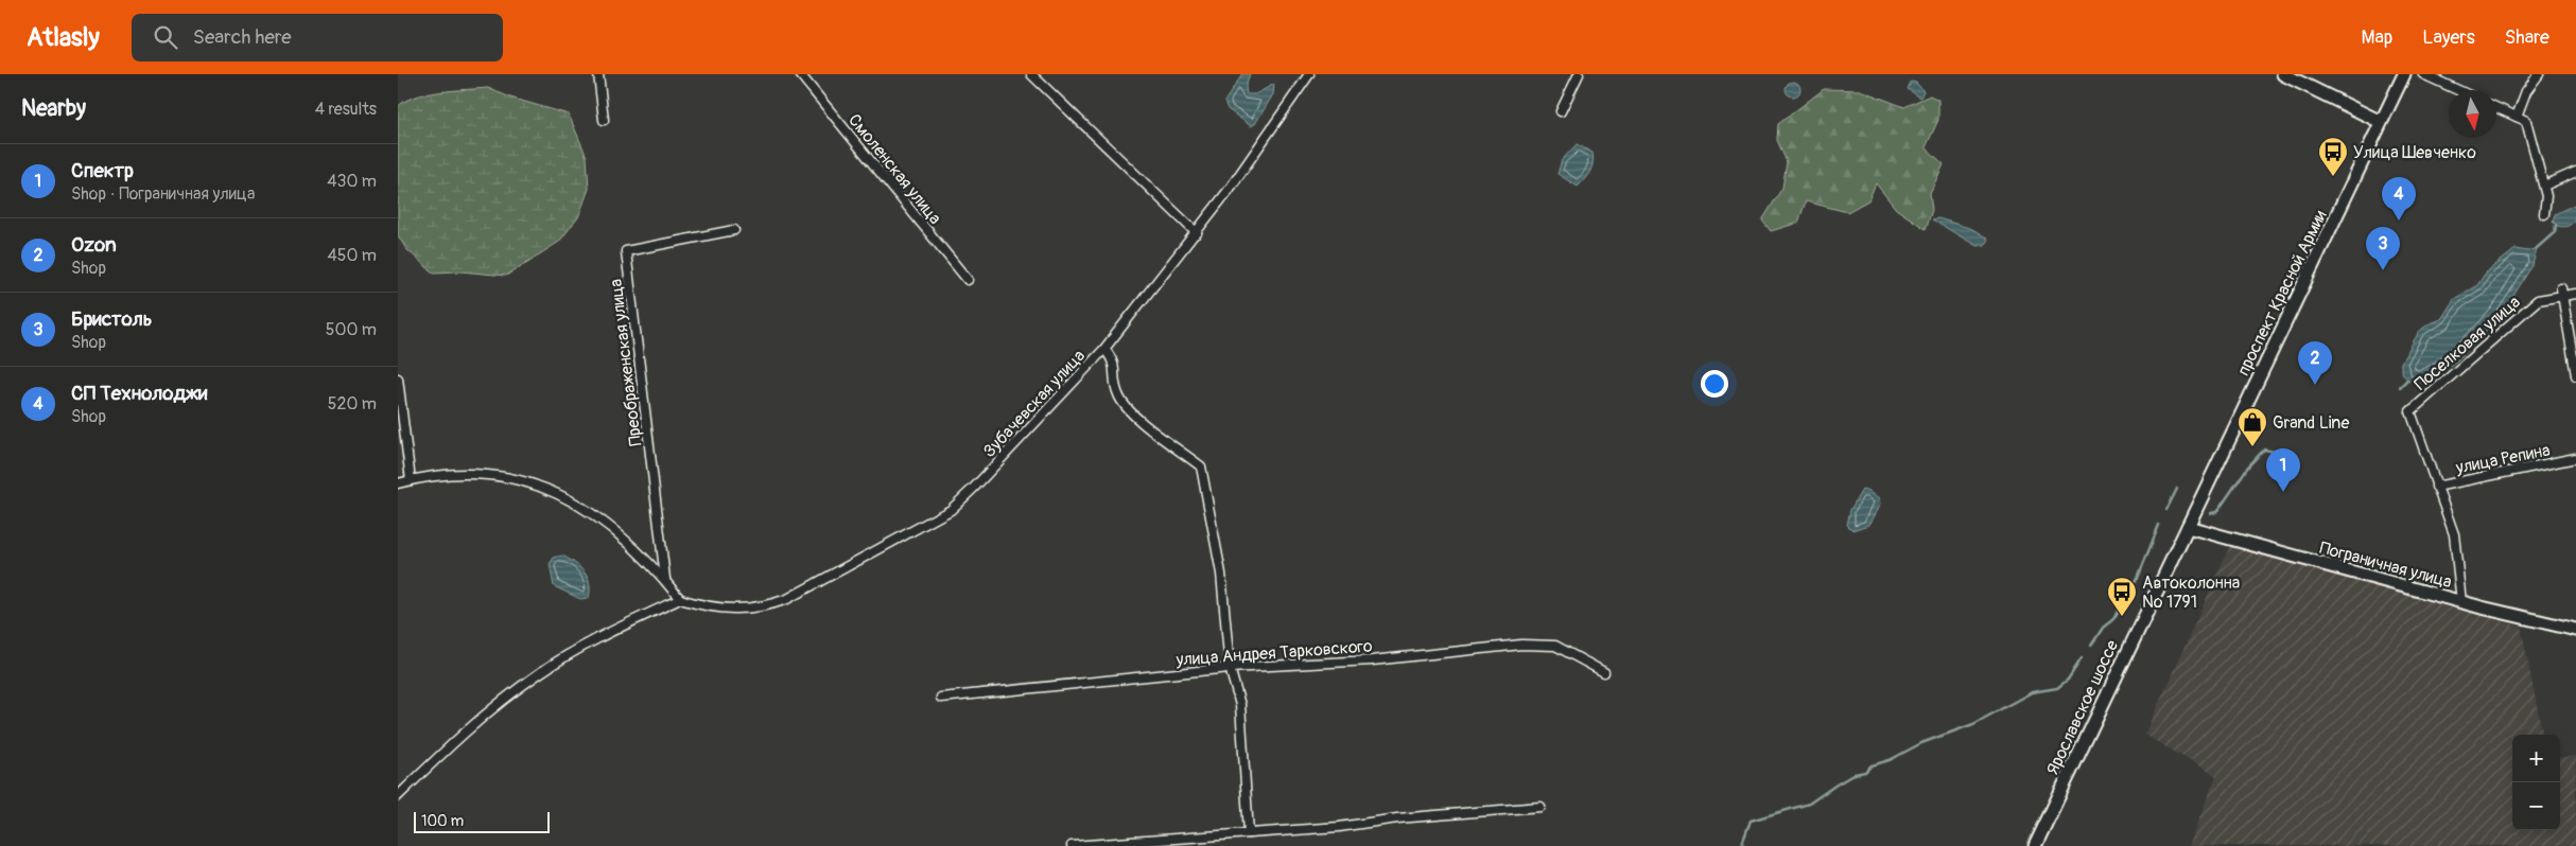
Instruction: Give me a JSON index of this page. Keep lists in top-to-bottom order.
{
  "streets": {
    "main road": ["проспект Красной Армии", "Пограничная улица", "Ярославское шоссе"],
    "street": [
      "Смоленская улица",
      "Поселковая улица",
      "Преображенская улица",
      "Зубачевская улица",
      "улица Репина",
      "улица Андрея Тарковского"
    ]
  },
  "crossings": [
    ["проспект Красной Армии", "Пограничная улица"],
    ["проспект Красной Армии", "Ярославское шоссе"],
    ["Поселковая улица", "улица Репина"],
    ["Пограничная улица", "Ярославское шоссе"]
  ],
  "places": {
    "bus stop": ["Улица Шевченко", "Автоколонна № 1791"],
    "shop": ["Grand Line"]
  },
  "scale_bar": "100 m",
  "north": "bottom",
  "page": {
    "header": "Atlasly",
    "search": "Search here",
    "nav": ["Map", "Layers", "Share"],
    "heading": ["Nearby", "4 results"],
    "list": [
      {
        "mark": "1",
        "name": "Спектр",
        "note": "Shop · Пограничная улица",
        "value": "430 m"
      },
      {
        "mark": "2",
        "name": "Ozon",
        "note": "Shop",
        "value": "450 m"
      },
      {
        "mark": "3",
        "name": "Бристоль",
        "note": "Shop",
        "value": "500 m"
      },
      {
        "mark": "4",
        "name": "СП Технолоджи",
        "note": "Shop",
        "value": "520 m"
      }
    ],
    "pins": [
      "4",
      "3",
      "2",
      "1"
    ],
    "map_buttons": ["+", "−"],
    "scale": "100 m"
  }
}
